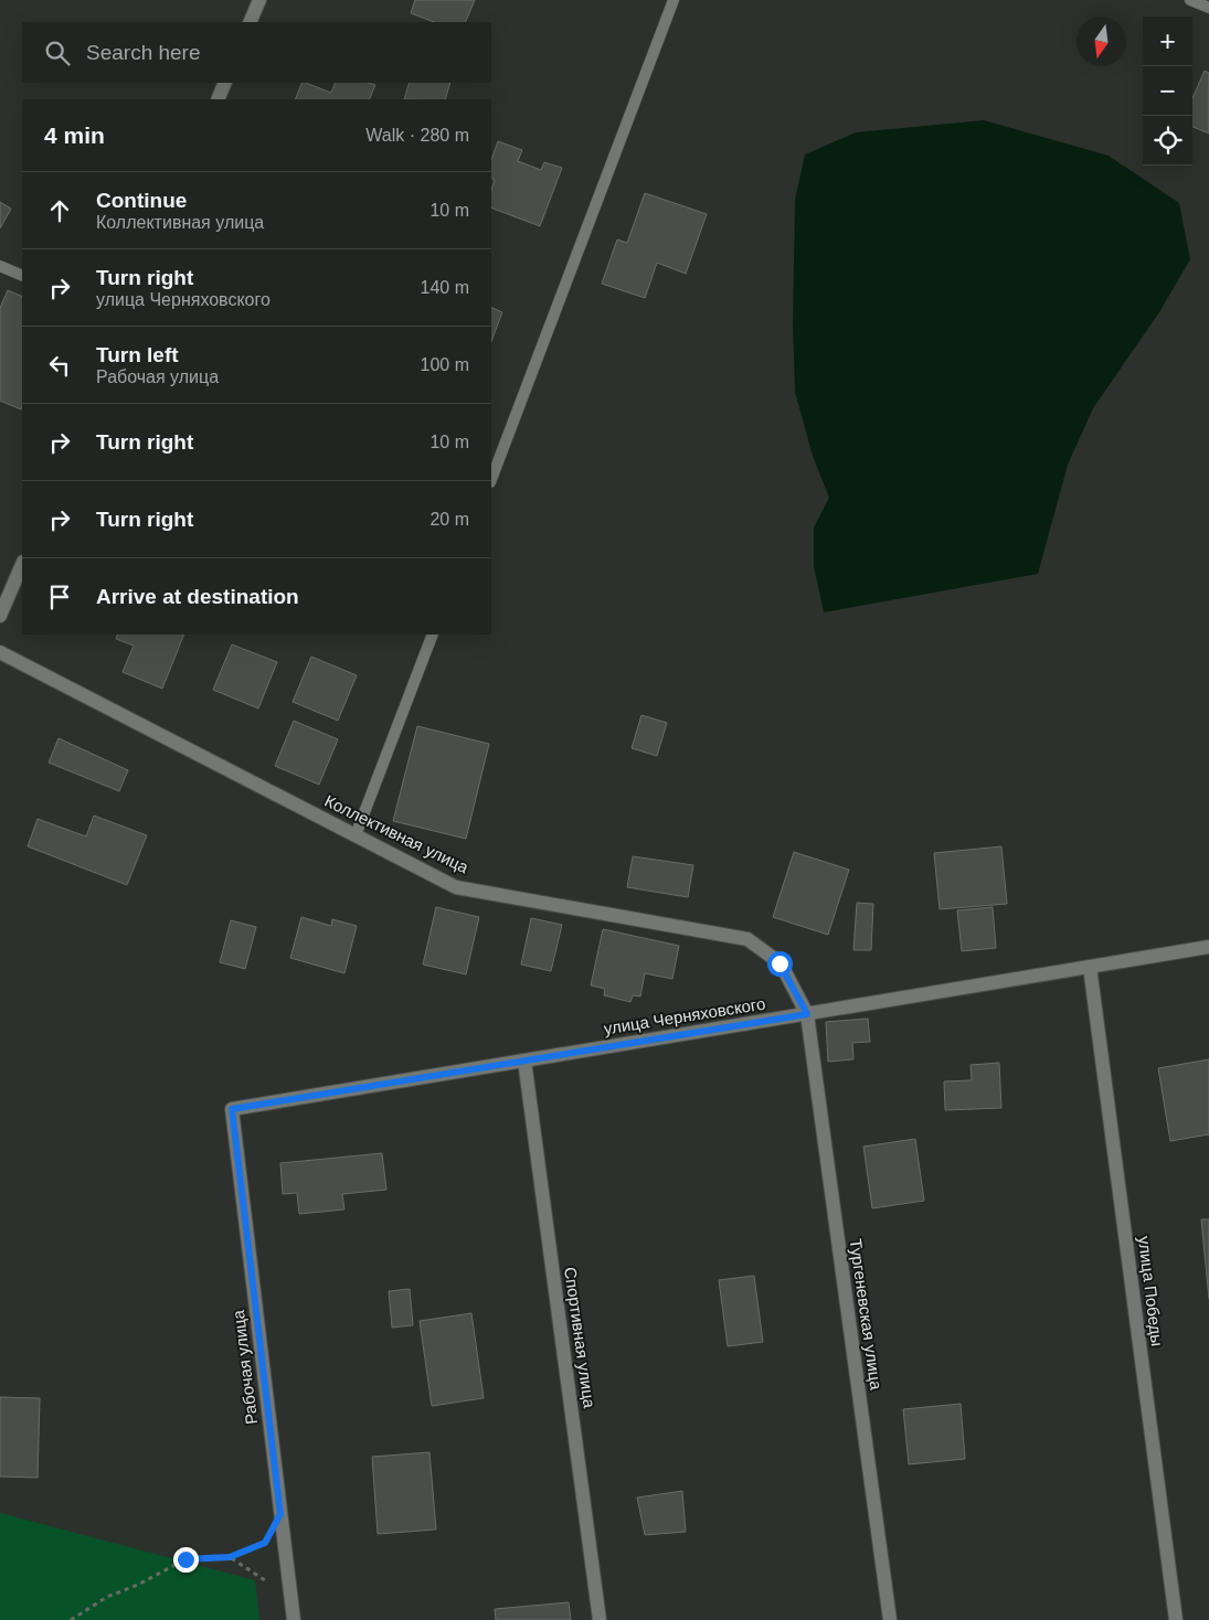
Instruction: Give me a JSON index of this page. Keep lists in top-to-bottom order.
{
  "streets": {
    "street": [
      "Коллективная улица",
      "улица Черняховского",
      "улица Победы",
      "Тургеневская улица",
      "Спортивная улица",
      "Рабочая улица"
    ]
  },
  "crossings": [
    ["Коллективная улица", "улица Черняховского"],
    ["Коллективная улица", "Тургеневская улица"],
    ["улица Черняховского", "улица Победы"],
    ["улица Черняховского", "Тургеневская улица"],
    ["улица Черняховского", "Спортивная улица"],
    ["улица Черняховского", "Рабочая улица"]
  ],
  "north": "bottom",
  "page": {
    "map_buttons": ["+", "−"],
    "search": "Search here",
    "heading": ["4 min", "Walk · 280 m"],
    "list": [
      ["Continue", "Коллективная улица", "10 m"],
      ["Turn right", "улица Черняховского", "140 m"],
      ["Turn left", "Рабочая улица", "100 m"],
      ["Turn right", "10 m"],
      ["Turn right", "20 m"],
      "Arrive at destination"
    ]
  }
}
